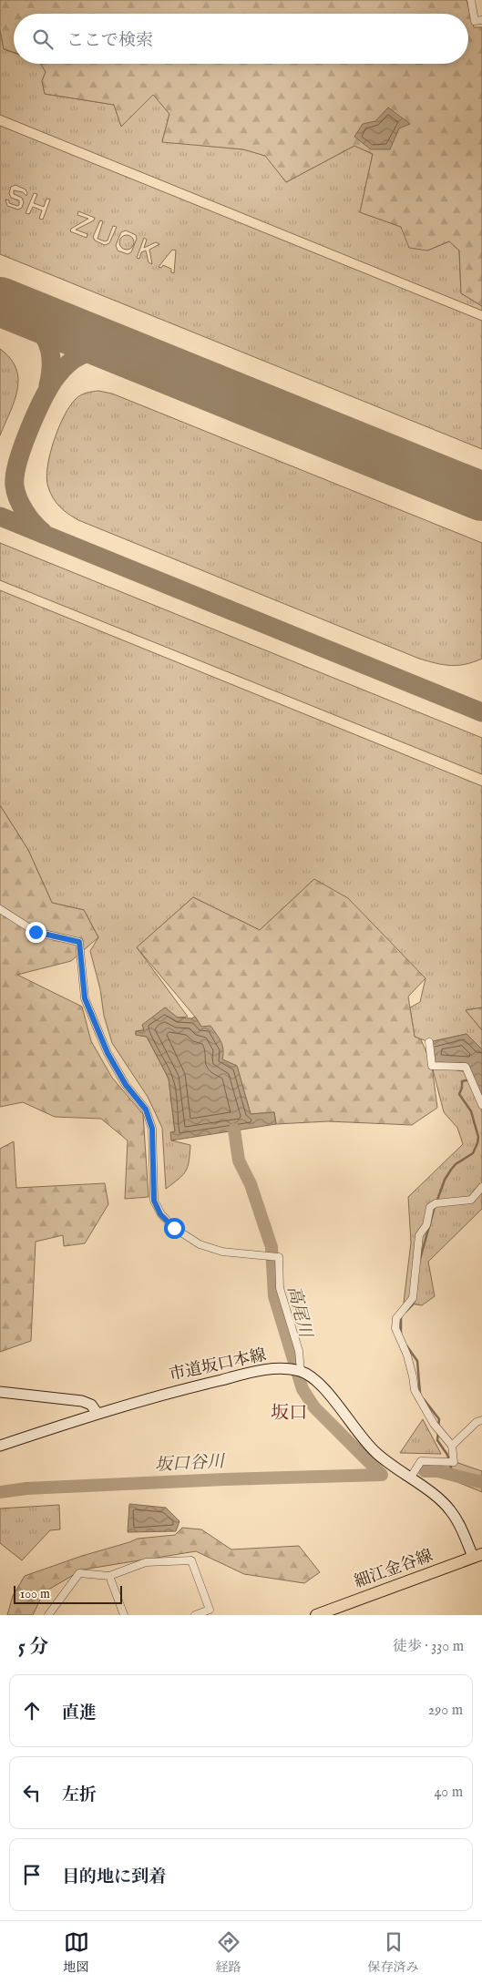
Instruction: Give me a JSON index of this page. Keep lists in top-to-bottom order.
{
  "streets": {
    "main road": ["細江金谷線"],
    "street": ["市道坂口本線"]
  },
  "crossings": [
    ["市道坂口本線", "細江金谷線"]
  ],
  "districts": ["坂口"],
  "water": ["高尾川", "坂口谷川"],
  "scale_bar": "100 m",
  "page": {
    "search": "ここで検索",
    "scale": "100 m",
    "heading": ["5 分", "徒歩 · 330 m"],
    "list": [
      ["直進", "290 m"],
      ["左折", "40 m"],
      "目的地に到着"
    ],
    "nav": ["地図", "経路", "保存済み"]
  }
}
